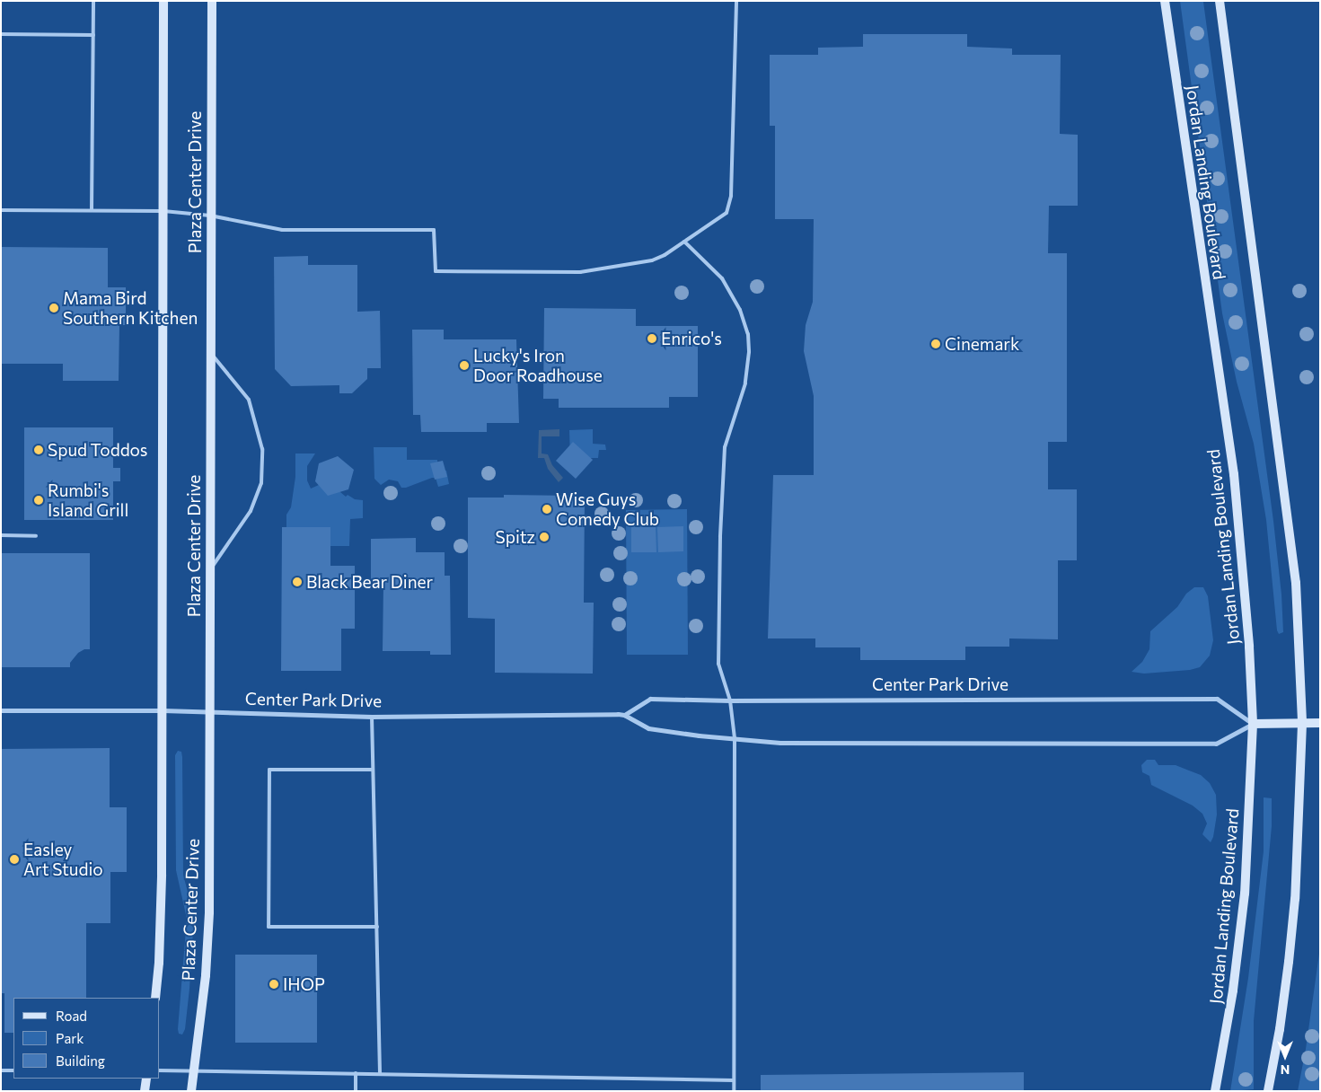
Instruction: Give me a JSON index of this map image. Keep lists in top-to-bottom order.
{
  "streets": {
    "street": ["Plaza Center Drive", "Jordan Landing Boulevard", "Center Park Drive"]
  },
  "crossings": [
    ["Plaza Center Drive", "Center Park Drive"],
    ["Jordan Landing Boulevard", "Center Park Drive"]
  ],
  "places": [
    "Mama Bird Southern Kitchen",
    "Enrico's",
    "Cinemark",
    "Lucky's Iron Door Roadhouse",
    "Spud Toddos",
    "Rumbi's Island Grill",
    "Wise Guys Comedy Club",
    "Spitz",
    "Black Bear Diner",
    "Easley Art Studio",
    "IHOP"
  ],
  "legend": ["Road", "Park", "Building"],
  "north": "bottom"
}
